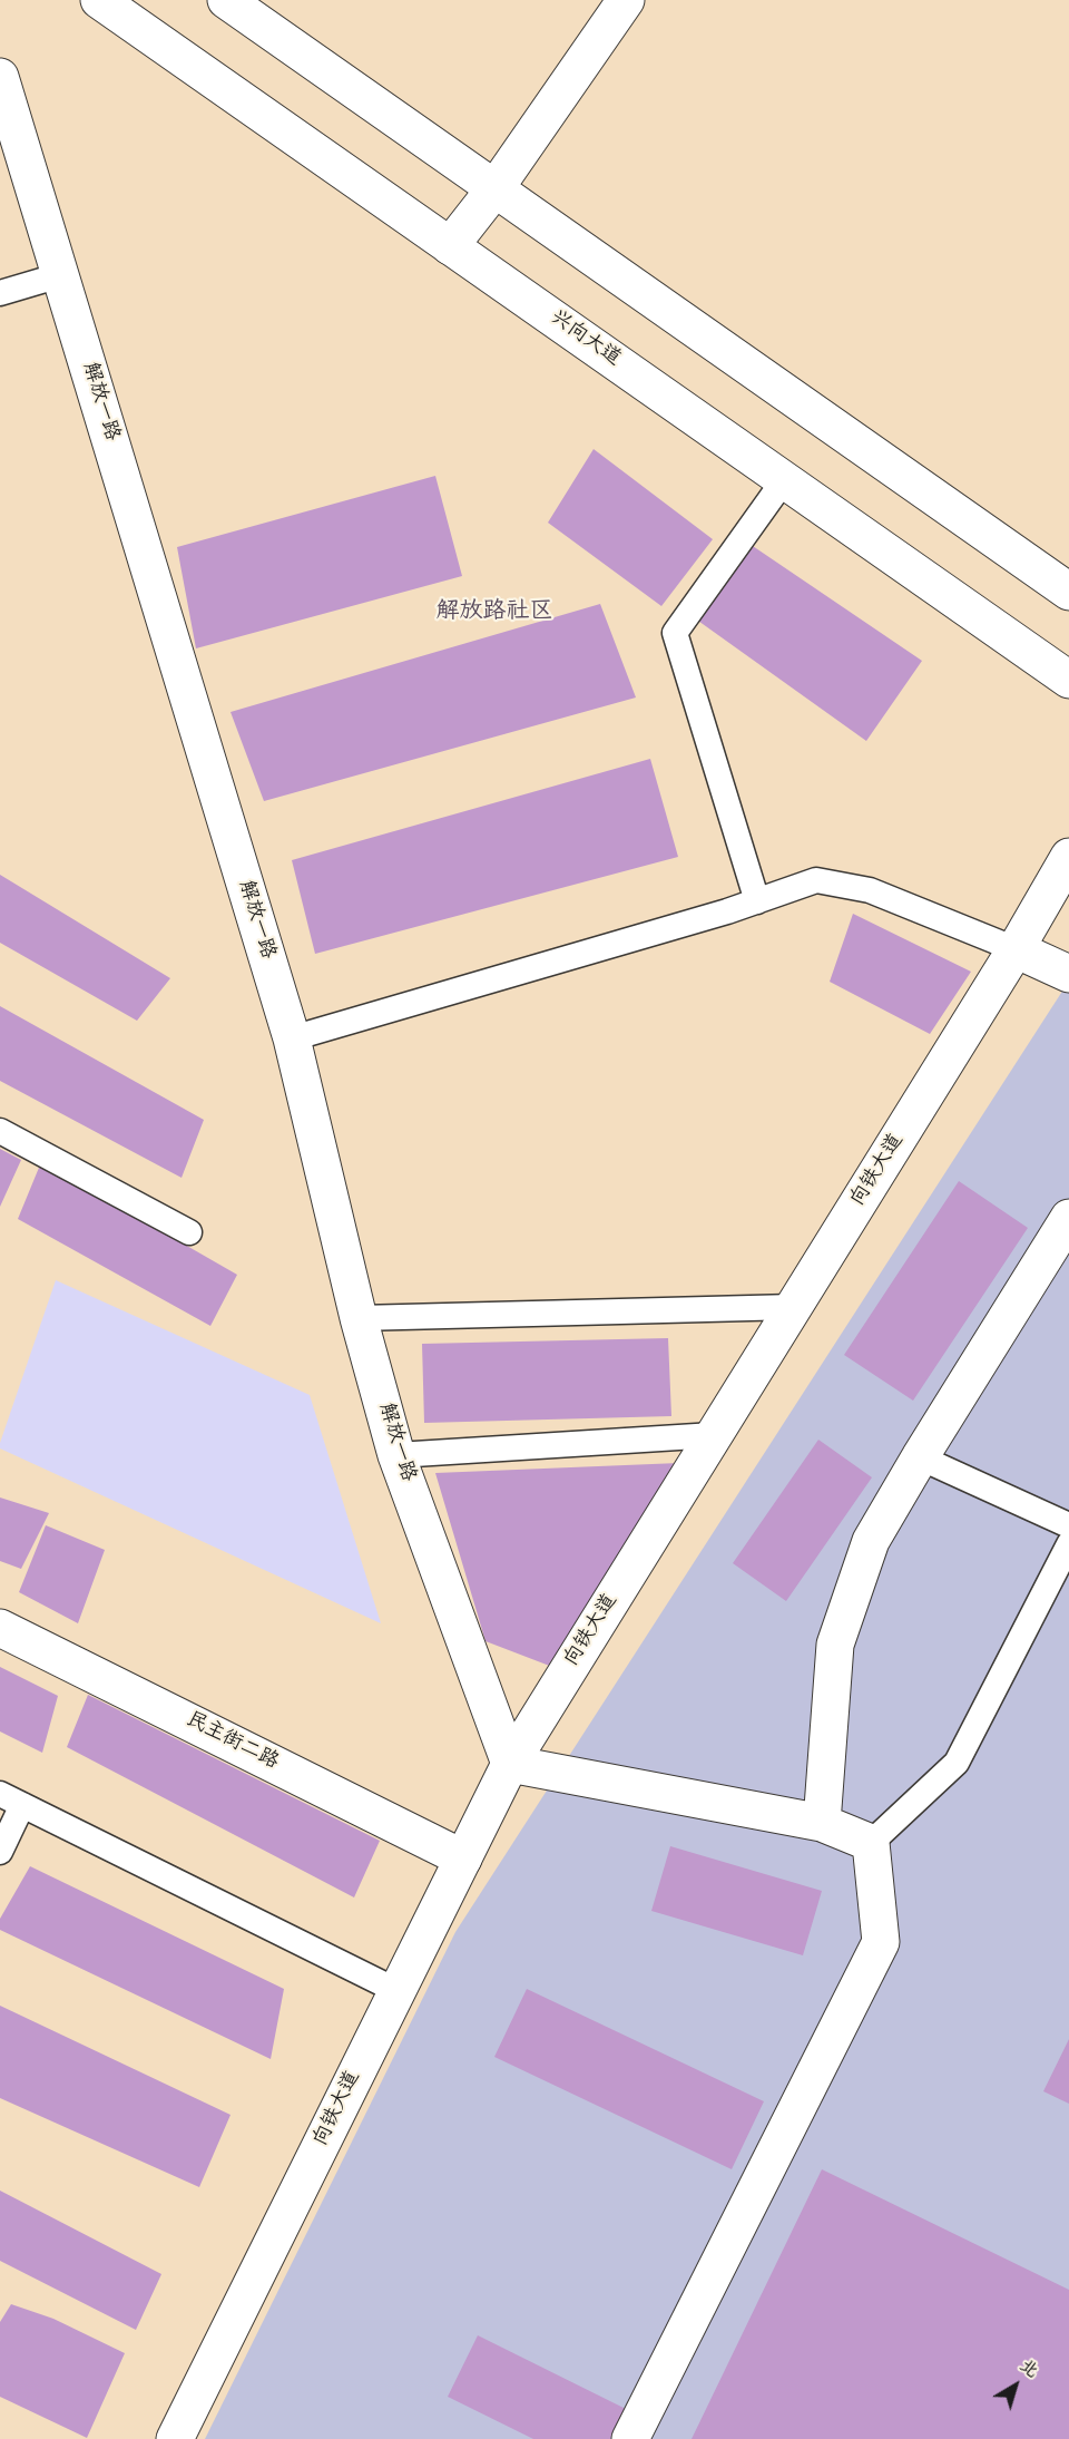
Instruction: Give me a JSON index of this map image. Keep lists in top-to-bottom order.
{
  "streets": {
    "street": [
      "兴向大道",
      "解放一路",
      "向铁大道",
      "民主街二路"
    ]
  },
  "crossings": [
    ["解放一路", "向铁大道"],
    ["向铁大道", "民主街二路"]
  ],
  "districts": ["解放路社区"],
  "north": "top right"
}
